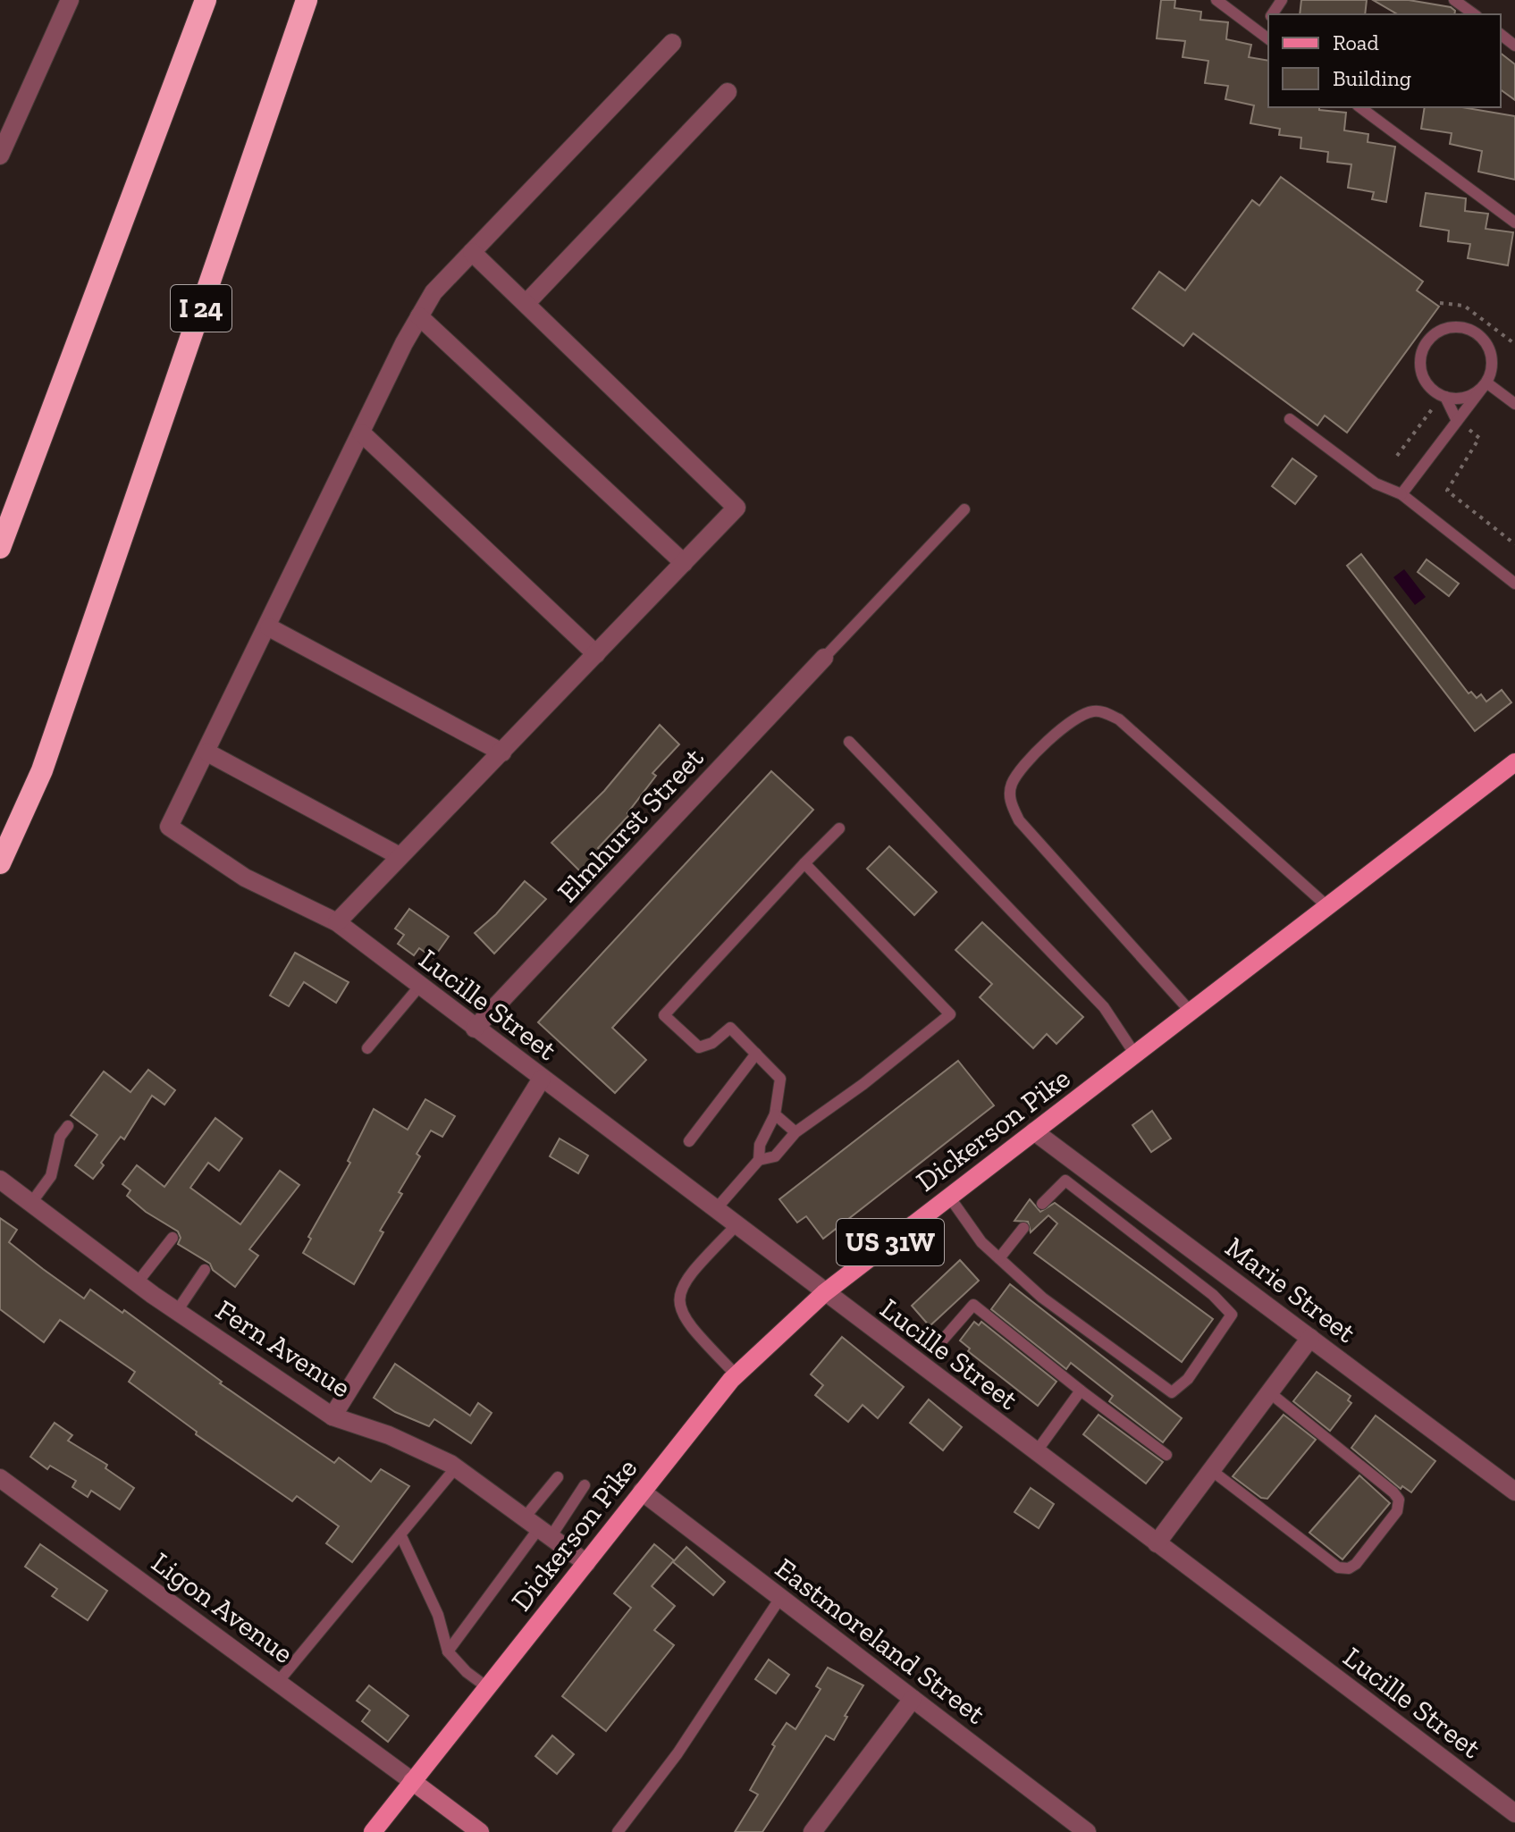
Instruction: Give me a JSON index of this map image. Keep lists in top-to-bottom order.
{
  "streets": {
    "highway": ["I 24"],
    "main road": ["Dickerson Pike", "US 31W"],
    "street": [
      "Elmhurst Street",
      "Lucille Street",
      "Marie Street",
      "Fern Avenue",
      "Ligon Avenue",
      "Eastmoreland Street"
    ]
  },
  "crossings": [
    ["Elmhurst Street", "Lucille Street"],
    ["Lucille Street", "Dickerson Pike"],
    ["Dickerson Pike", "Marie Street"],
    ["Dickerson Pike", "Fern Avenue"],
    ["Dickerson Pike", "Ligon Avenue"],
    ["Dickerson Pike", "Eastmoreland Street"]
  ],
  "legend": ["Road", "Building"]
}
